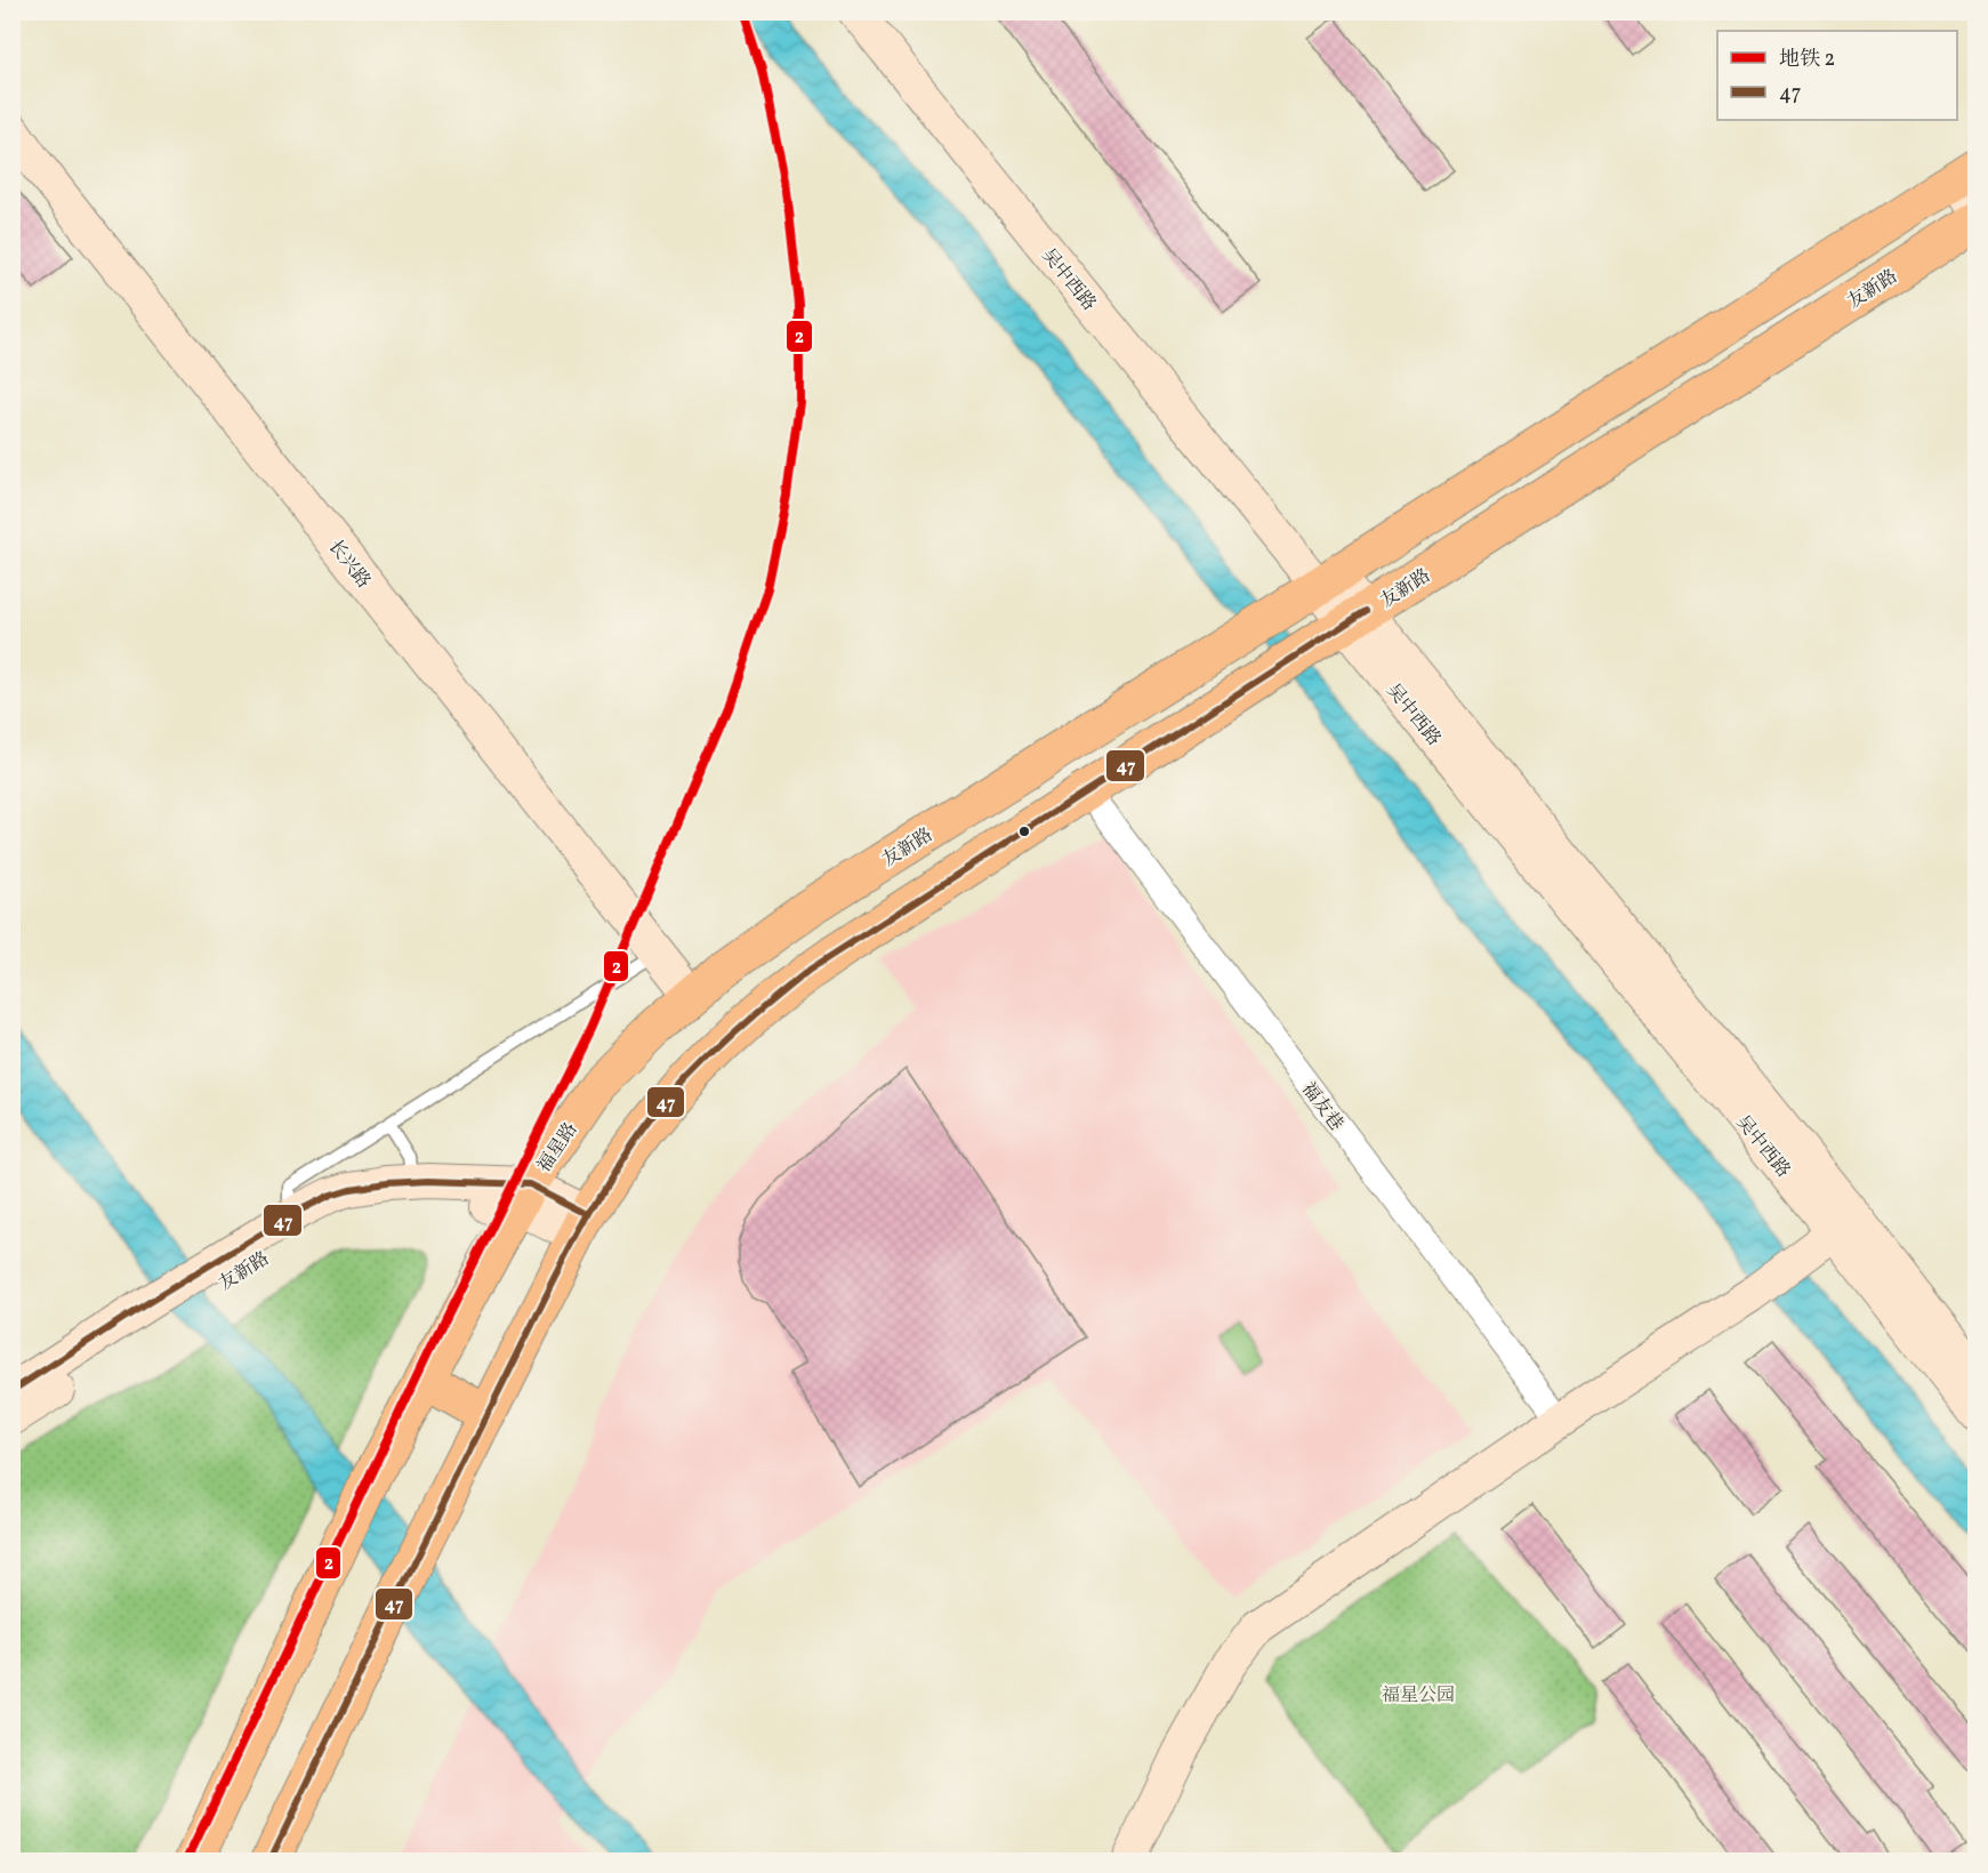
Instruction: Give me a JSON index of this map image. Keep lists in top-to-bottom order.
{
  "streets": {
    "main road": [
      "吴中西路",
      "友新路",
      "长兴路",
      "福星路"
    ],
    "street": ["福友巷"]
  },
  "crossings": [
    ["吴中西路", "友新路"],
    ["友新路", "福友巷"],
    ["友新路", "福星路"],
    ["长兴路", "福星路"]
  ],
  "parks": ["福星公园"],
  "lines": ["metro line 2", "transit line 47"],
  "legend": ["地铁 2", "47"]
}
